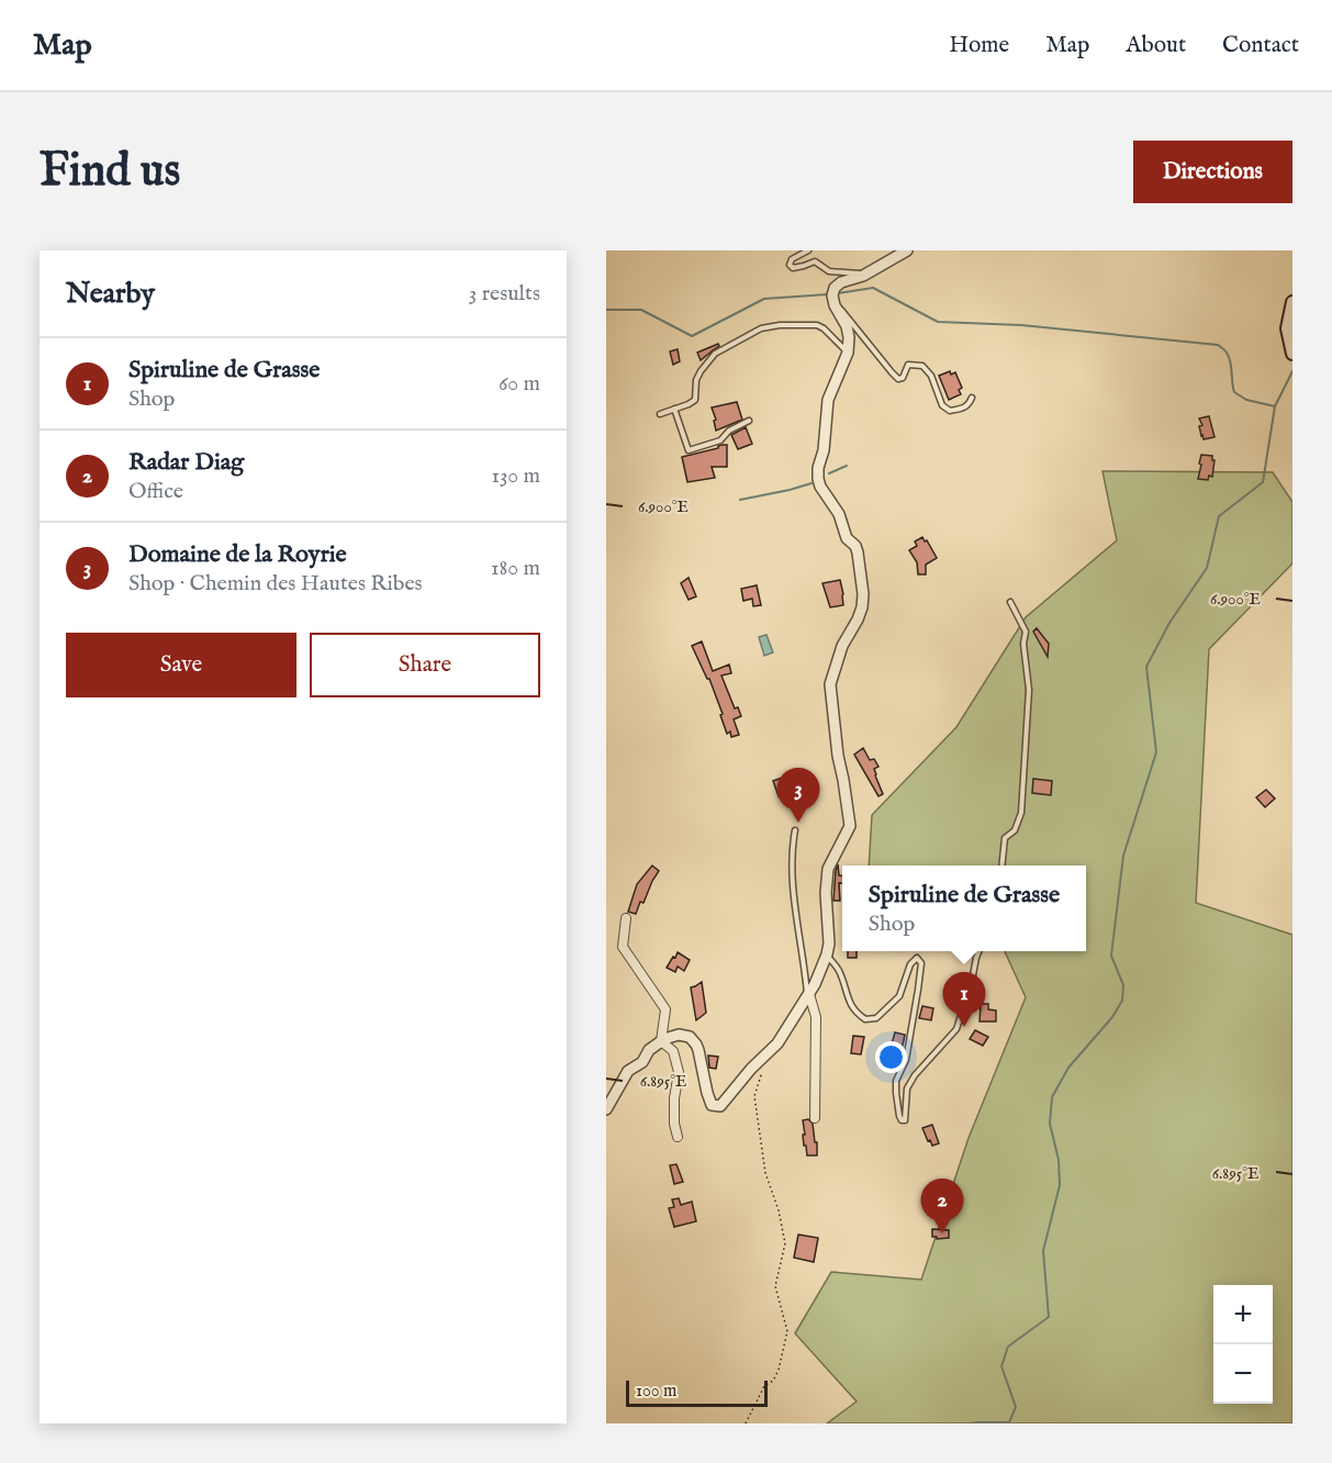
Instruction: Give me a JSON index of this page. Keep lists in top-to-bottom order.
{
  "scale_bar": "100 m",
  "page": {
    "header": "Map",
    "nav": [
      "Home",
      "Map",
      "About",
      "Contact"
    ],
    "buttons": [
      "Directions",
      ["Save", "Share"]
    ],
    "title": "Find us",
    "heading": ["Nearby", "3 results"],
    "list": [
      {
        "mark": "1",
        "name": "Spiruline de Grasse",
        "note": "Shop",
        "value": "60 m"
      },
      {
        "mark": "2",
        "name": "Radar Diag",
        "note": "Office",
        "value": "130 m"
      },
      {
        "mark": "3",
        "name": "Domaine de la Royrie",
        "note": "Shop · Chemin des Hautes Ribes",
        "value": "180 m"
      }
    ],
    "pins": ["3", "1", "2"],
    "popup": ["Spiruline de Grasse", "Shop"],
    "map_buttons": ["+", "−"],
    "scale": "100 m"
  },
  "coordinates": ["6.900°E", "6.895°E"]
}
